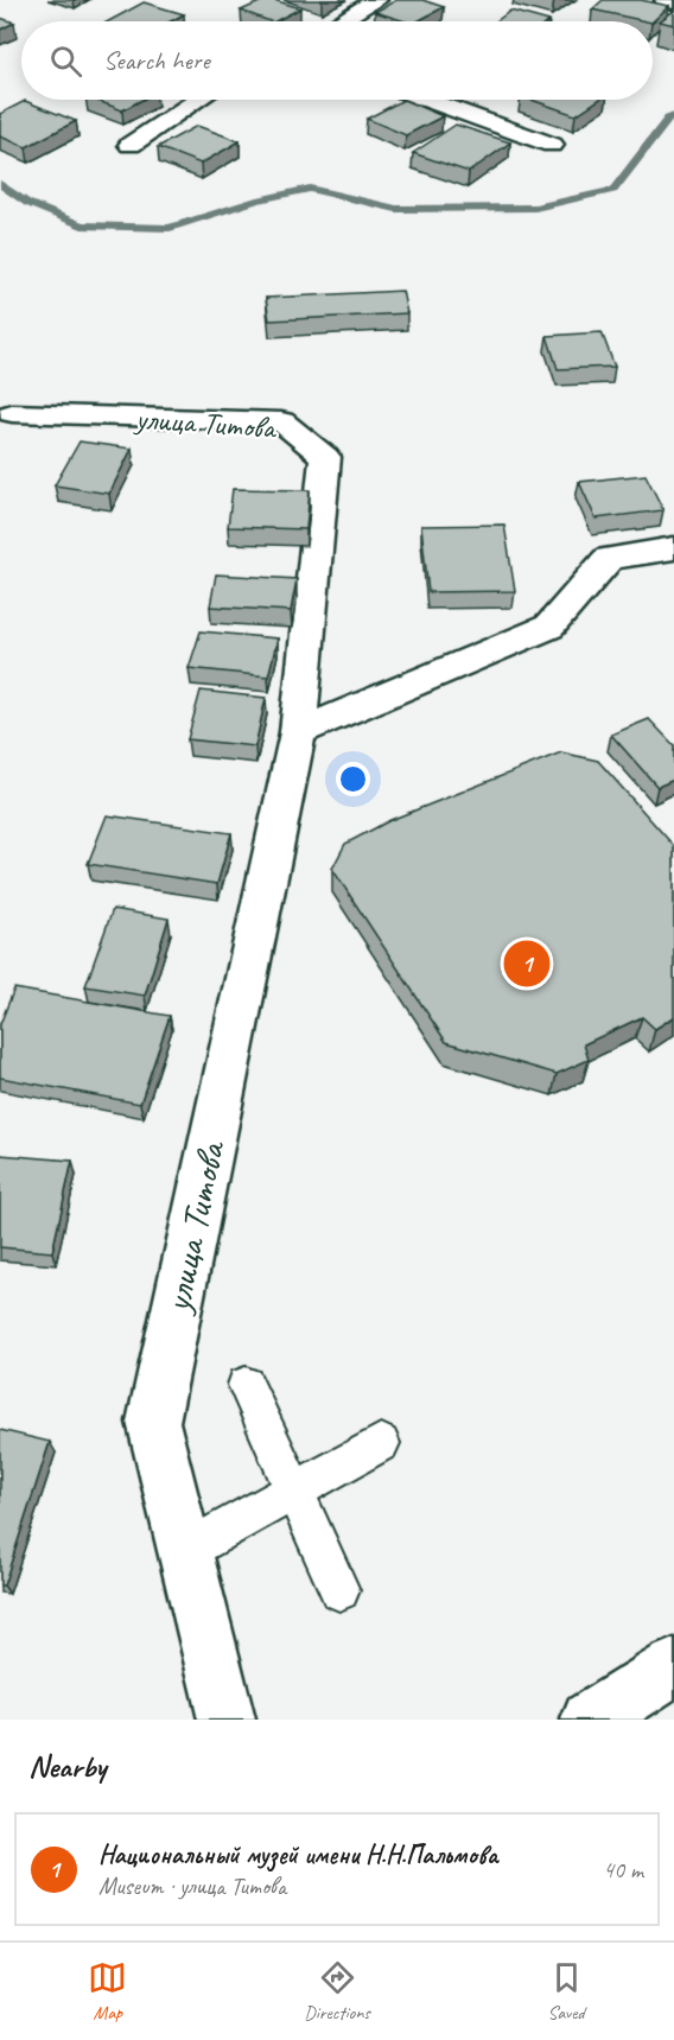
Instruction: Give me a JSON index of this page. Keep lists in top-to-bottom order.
{
  "streets": {
    "street": ["улица Титова"]
  },
  "page": {
    "search": "Search here",
    "pins": "1",
    "heading": "Nearby",
    "list": [
      {
        "mark": "1",
        "name": "Национальный музей имени Н.Н.Пальмова",
        "note": "Museum · улица Титова",
        "value": "40 m"
      }
    ],
    "nav": ["Map", "Directions", "Saved"]
  }
}
